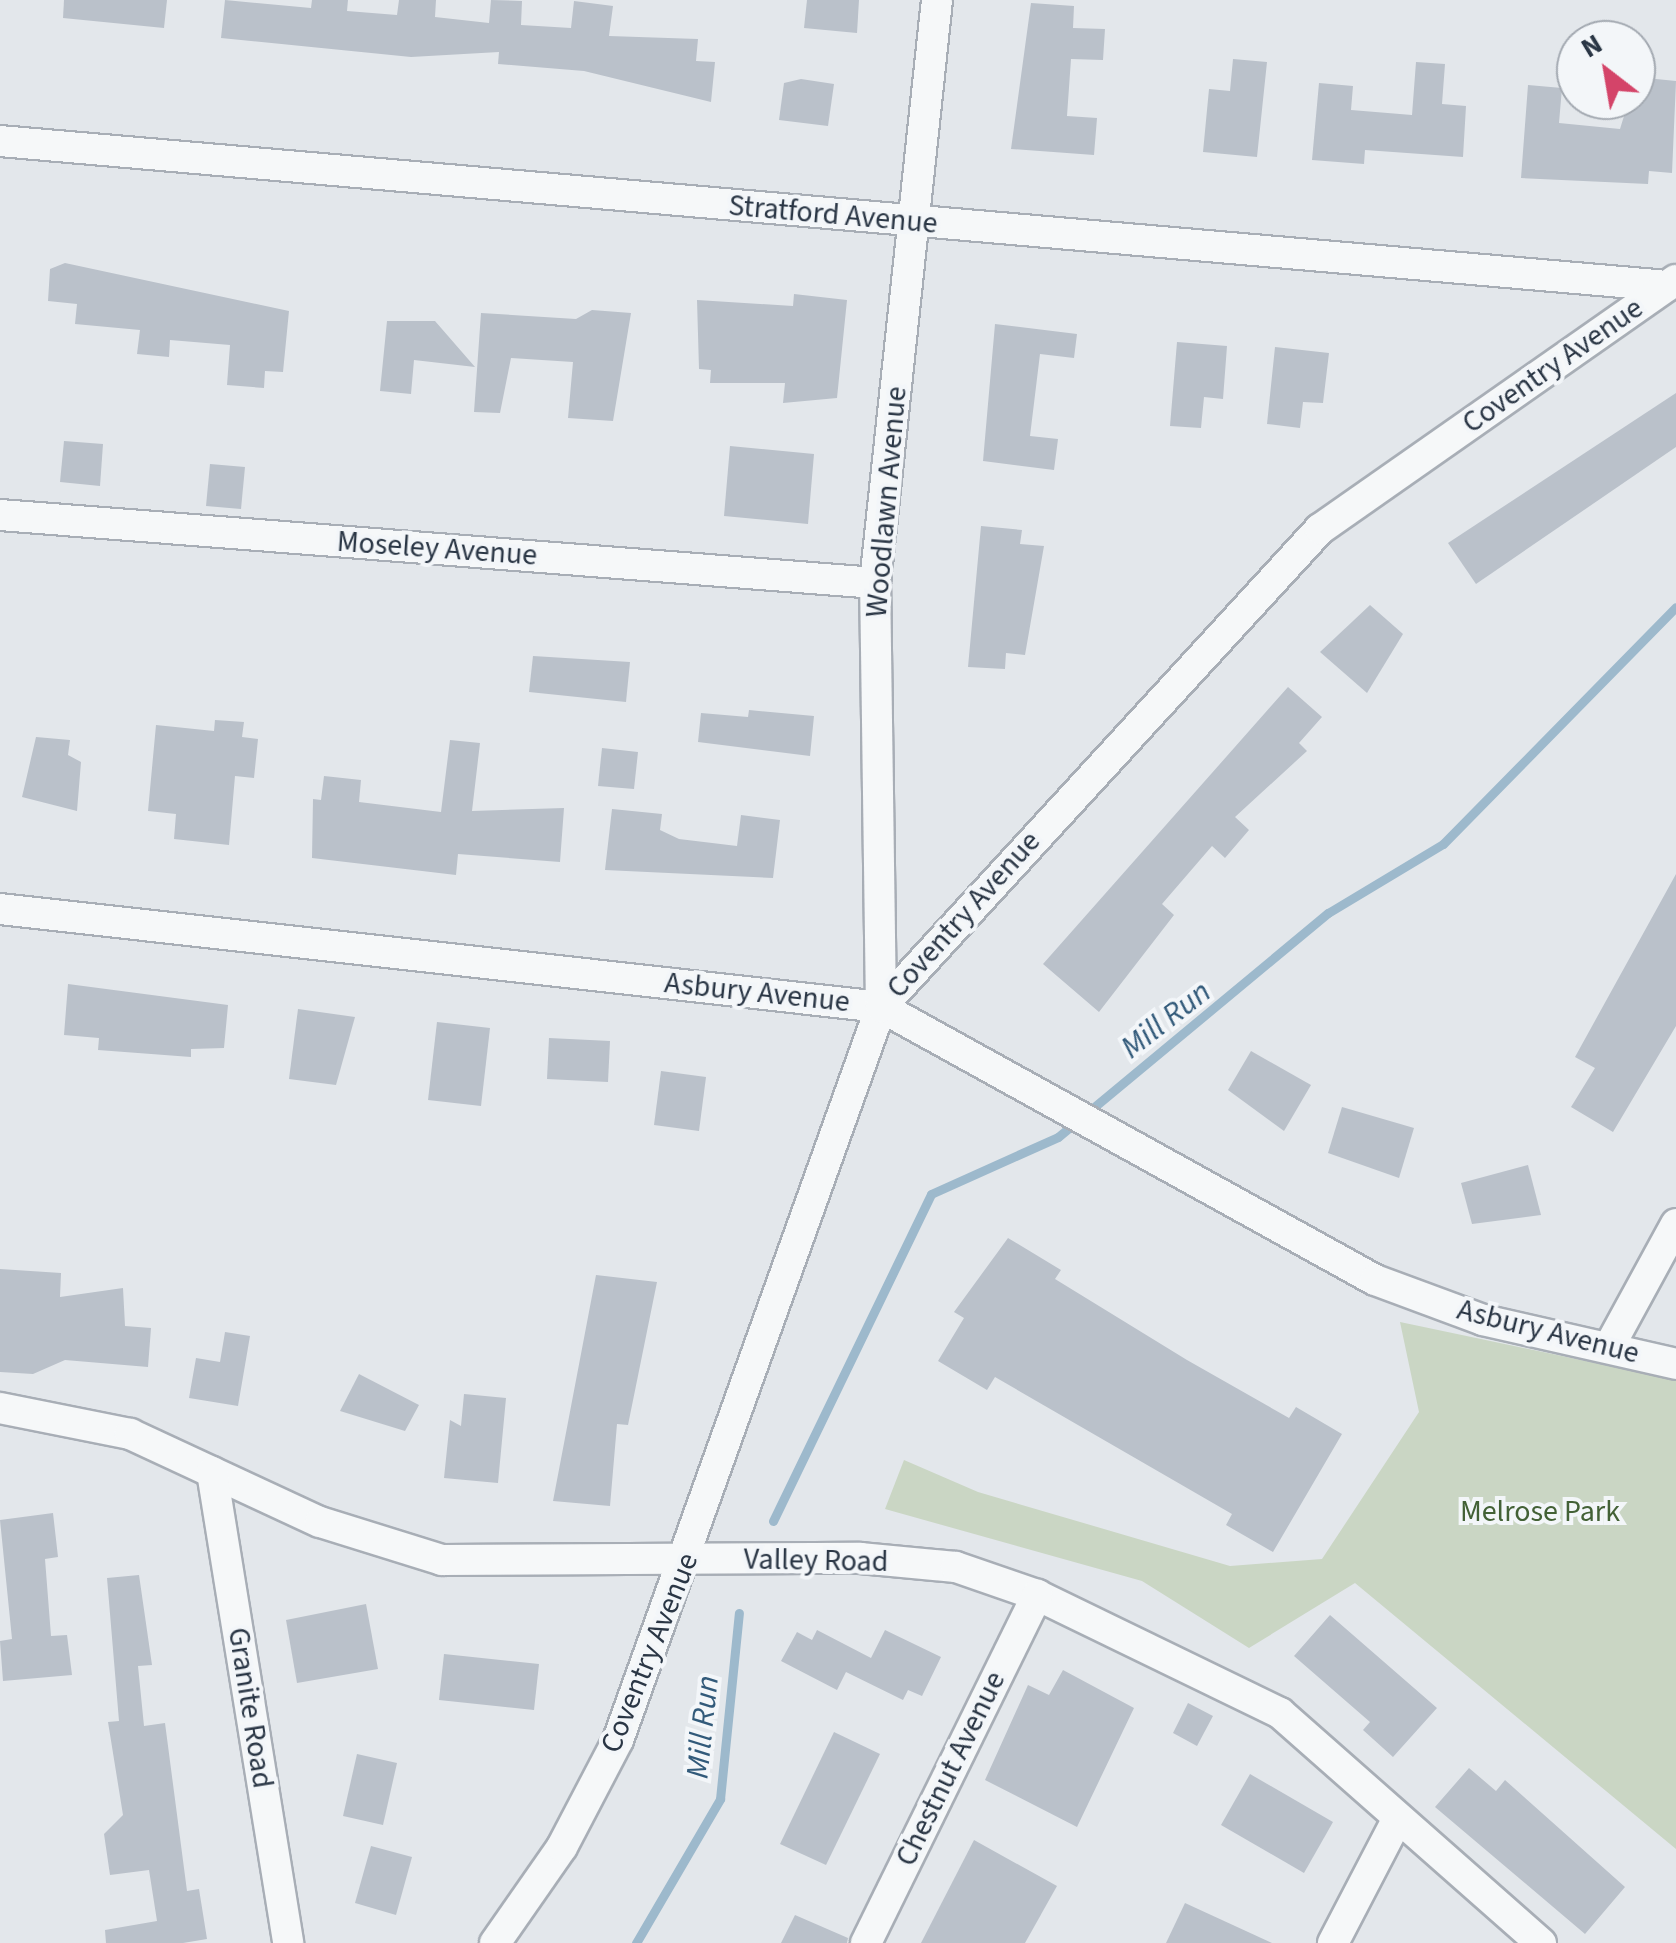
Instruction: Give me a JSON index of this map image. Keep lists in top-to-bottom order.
{
  "streets": {
    "street": [
      "Stratford Avenue",
      "Coventry Avenue",
      "Woodlawn Avenue",
      "Moseley Avenue",
      "Asbury Avenue",
      "Valley Road",
      "Granite Road",
      "Chestnut Avenue"
    ]
  },
  "crossings": [
    ["Stratford Avenue", "Coventry Avenue"],
    ["Stratford Avenue", "Woodlawn Avenue"],
    ["Coventry Avenue", "Woodlawn Avenue"],
    ["Coventry Avenue", "Asbury Avenue"],
    ["Coventry Avenue", "Valley Road"],
    ["Woodlawn Avenue", "Moseley Avenue"],
    ["Woodlawn Avenue", "Asbury Avenue"],
    ["Valley Road", "Granite Road"],
    ["Valley Road", "Chestnut Avenue"]
  ],
  "water": ["Mill Run"],
  "parks": ["Melrose Park"],
  "north": "top left"
}
